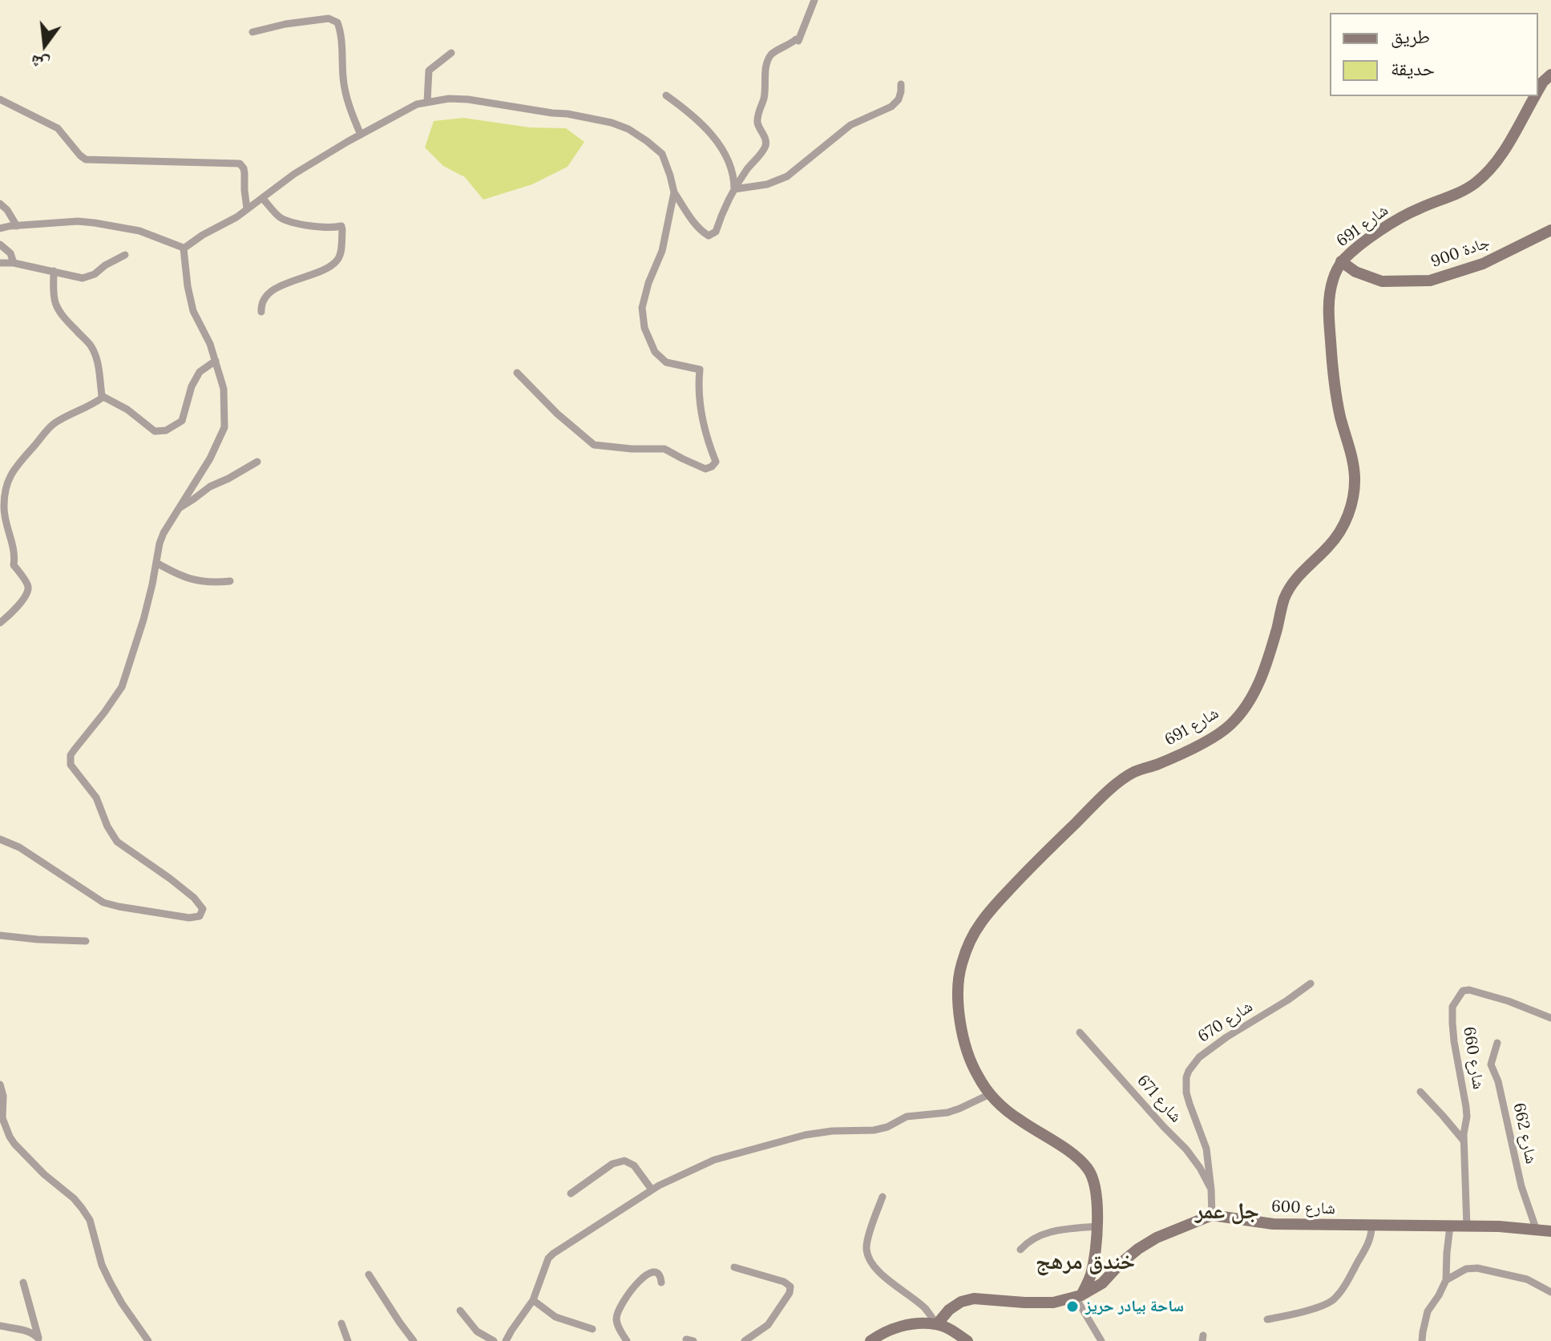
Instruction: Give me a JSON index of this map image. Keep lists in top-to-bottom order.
{
  "streets": {
    "main road": ["شارع 691", "جادة 900", "شارع 600"],
    "street": [
      "شارع 670",
      "شارع 660",
      "شارع 671",
      "شارع 662"
    ]
  },
  "crossings": [
    ["شارع 691", "جادة 900"],
    ["شارع 670", "شارع 671"],
    ["شارع 670", "شارع 600"],
    ["شارع 660", "شارع 600"],
    ["شارع 662", "شارع 600"]
  ],
  "districts": ["جل عمر", "خندق مرهج"],
  "places": ["ساحة بيادر حريز"],
  "legend": ["طريق", "حديقة"],
  "north": "bottom"
}
